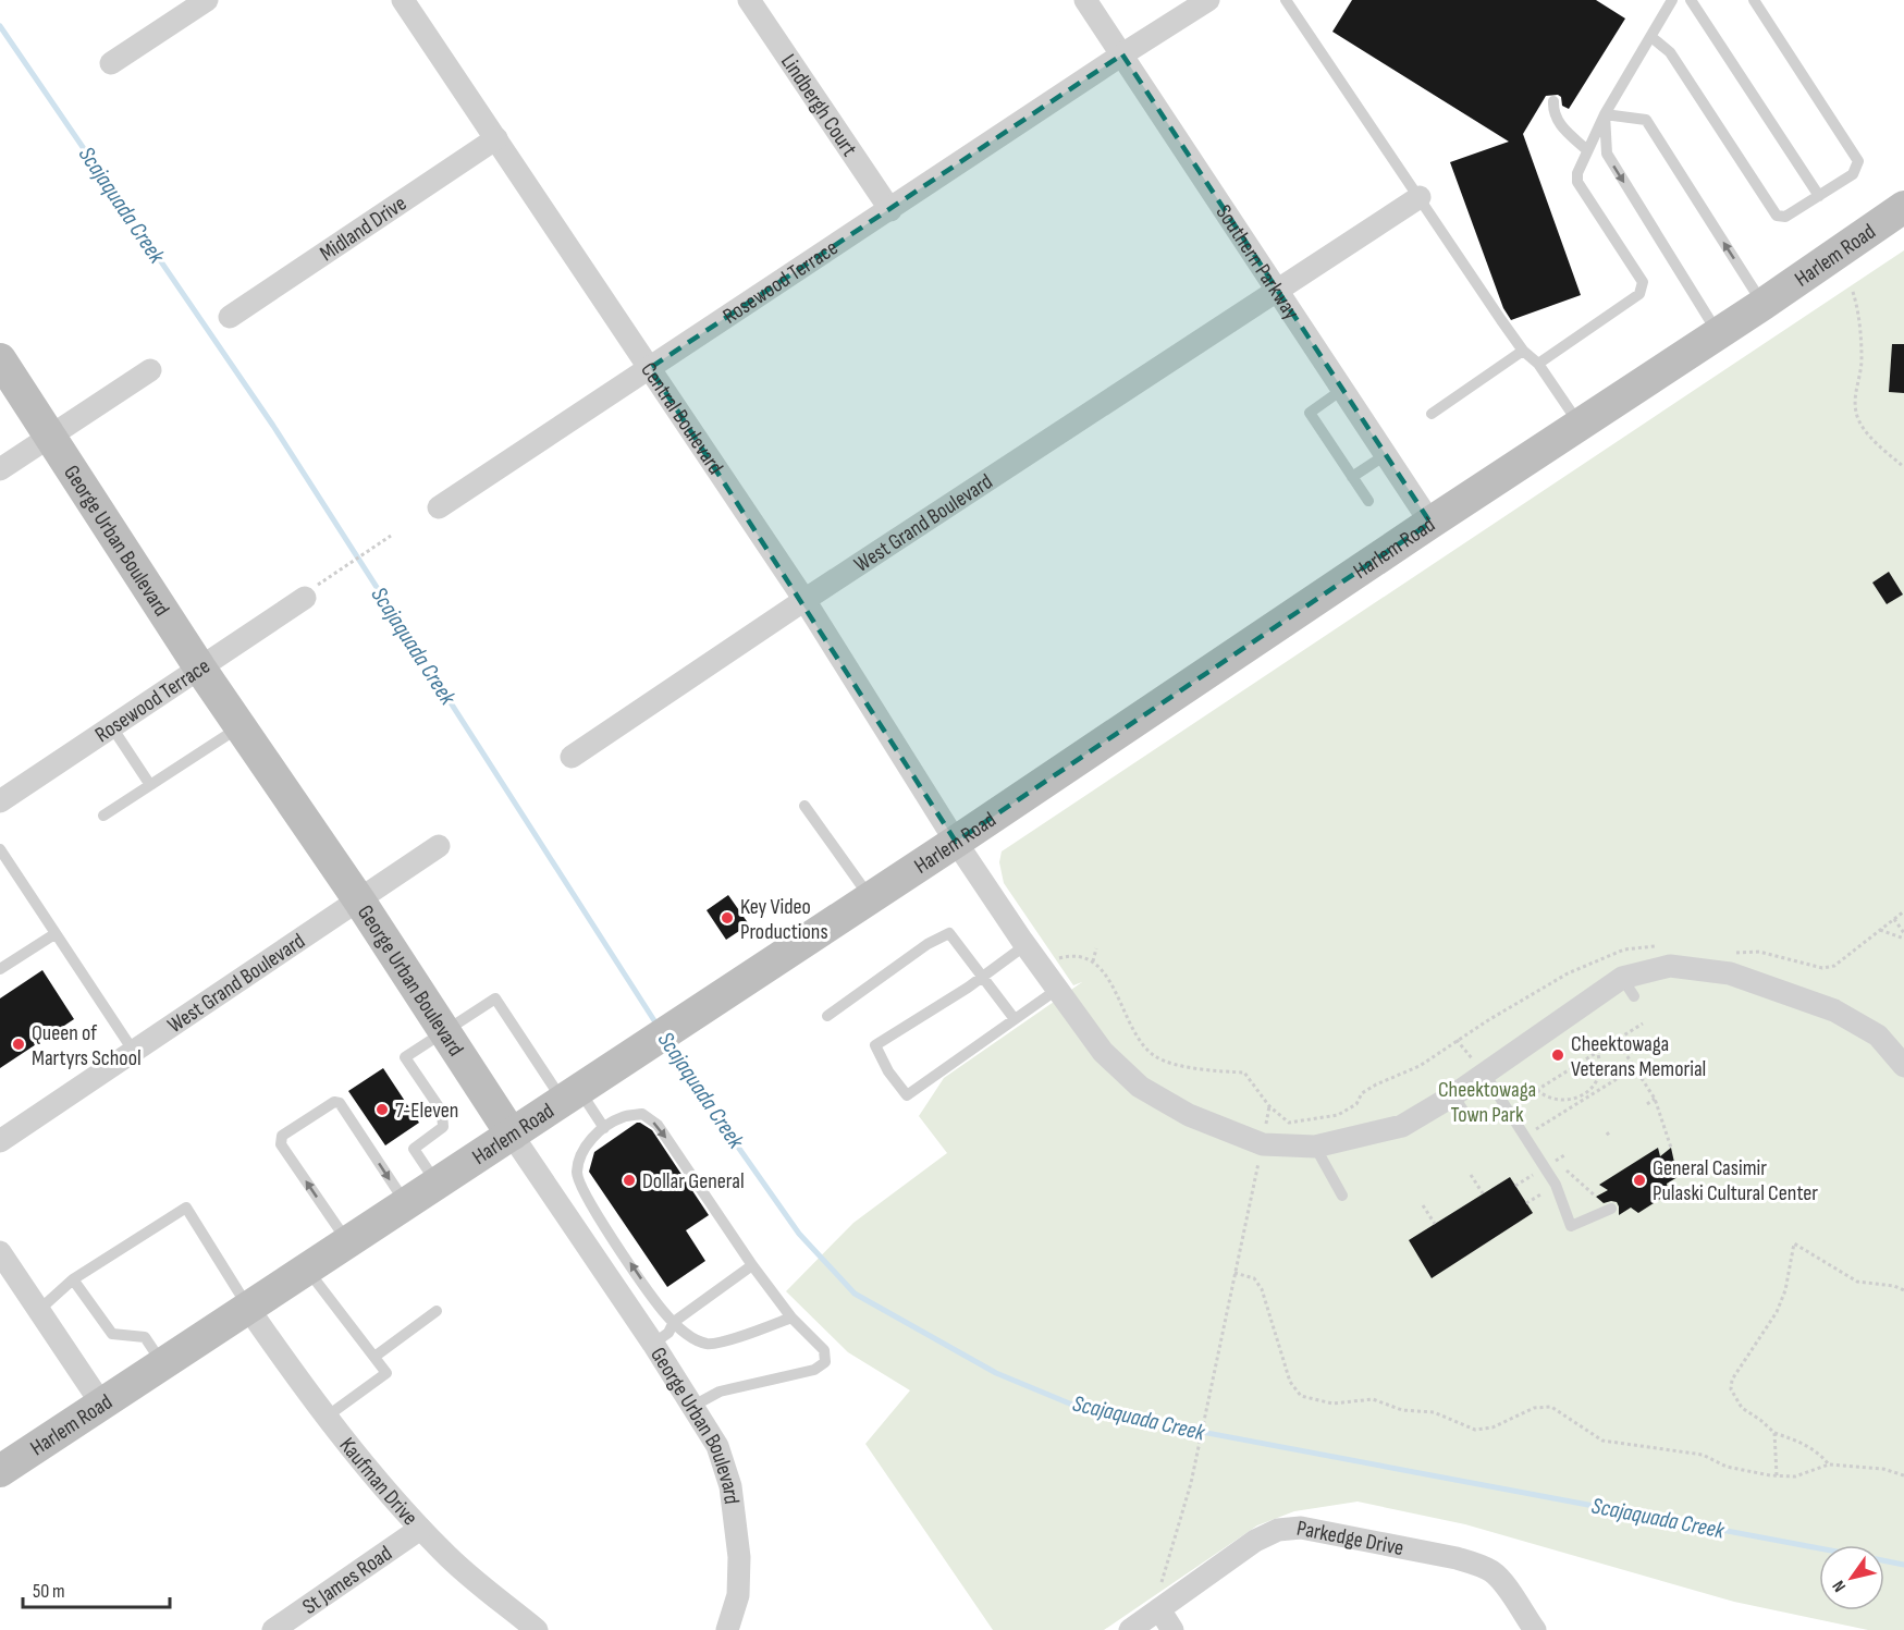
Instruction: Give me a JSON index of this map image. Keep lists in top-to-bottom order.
{
  "streets": {
    "main road": ["Harlem Road", "George Urban Boulevard"],
    "street": [
      "Lindbergh Court",
      "Midland Drive",
      "Southern Parkway",
      "Rosewood Terrace",
      "Central Boulevard",
      "West Grand Boulevard",
      "Kaufman Drive",
      "Parkedge Drive",
      "St James Road"
    ]
  },
  "crossings": [
    ["Lindbergh Court", "Rosewood Terrace"],
    ["Midland Drive", "Central Boulevard"],
    ["Harlem Road", "Southern Parkway"],
    ["Harlem Road", "Central Boulevard"],
    ["Harlem Road", "George Urban Boulevard"],
    ["Harlem Road", "Kaufman Drive"],
    ["Southern Parkway", "Rosewood Terrace"],
    ["Southern Parkway", "West Grand Boulevard"],
    ["Rosewood Terrace", "Central Boulevard"],
    ["Rosewood Terrace", "George Urban Boulevard"],
    ["Central Boulevard", "West Grand Boulevard"],
    ["West Grand Boulevard", "George Urban Boulevard"],
    ["Kaufman Drive", "St James Road"]
  ],
  "water": ["Scajaquada Creek"],
  "parks": ["Cheektowaga Town Park"],
  "places": [
    "Key Video Productions",
    "Queen of Martyrs School",
    "Cheektowaga Veterans Memorial",
    "7-Eleven",
    "Dollar General",
    "General Casimir Pulaski Cultural Center"
  ],
  "scale_bar": "50 m",
  "north": "bottom left"
}
